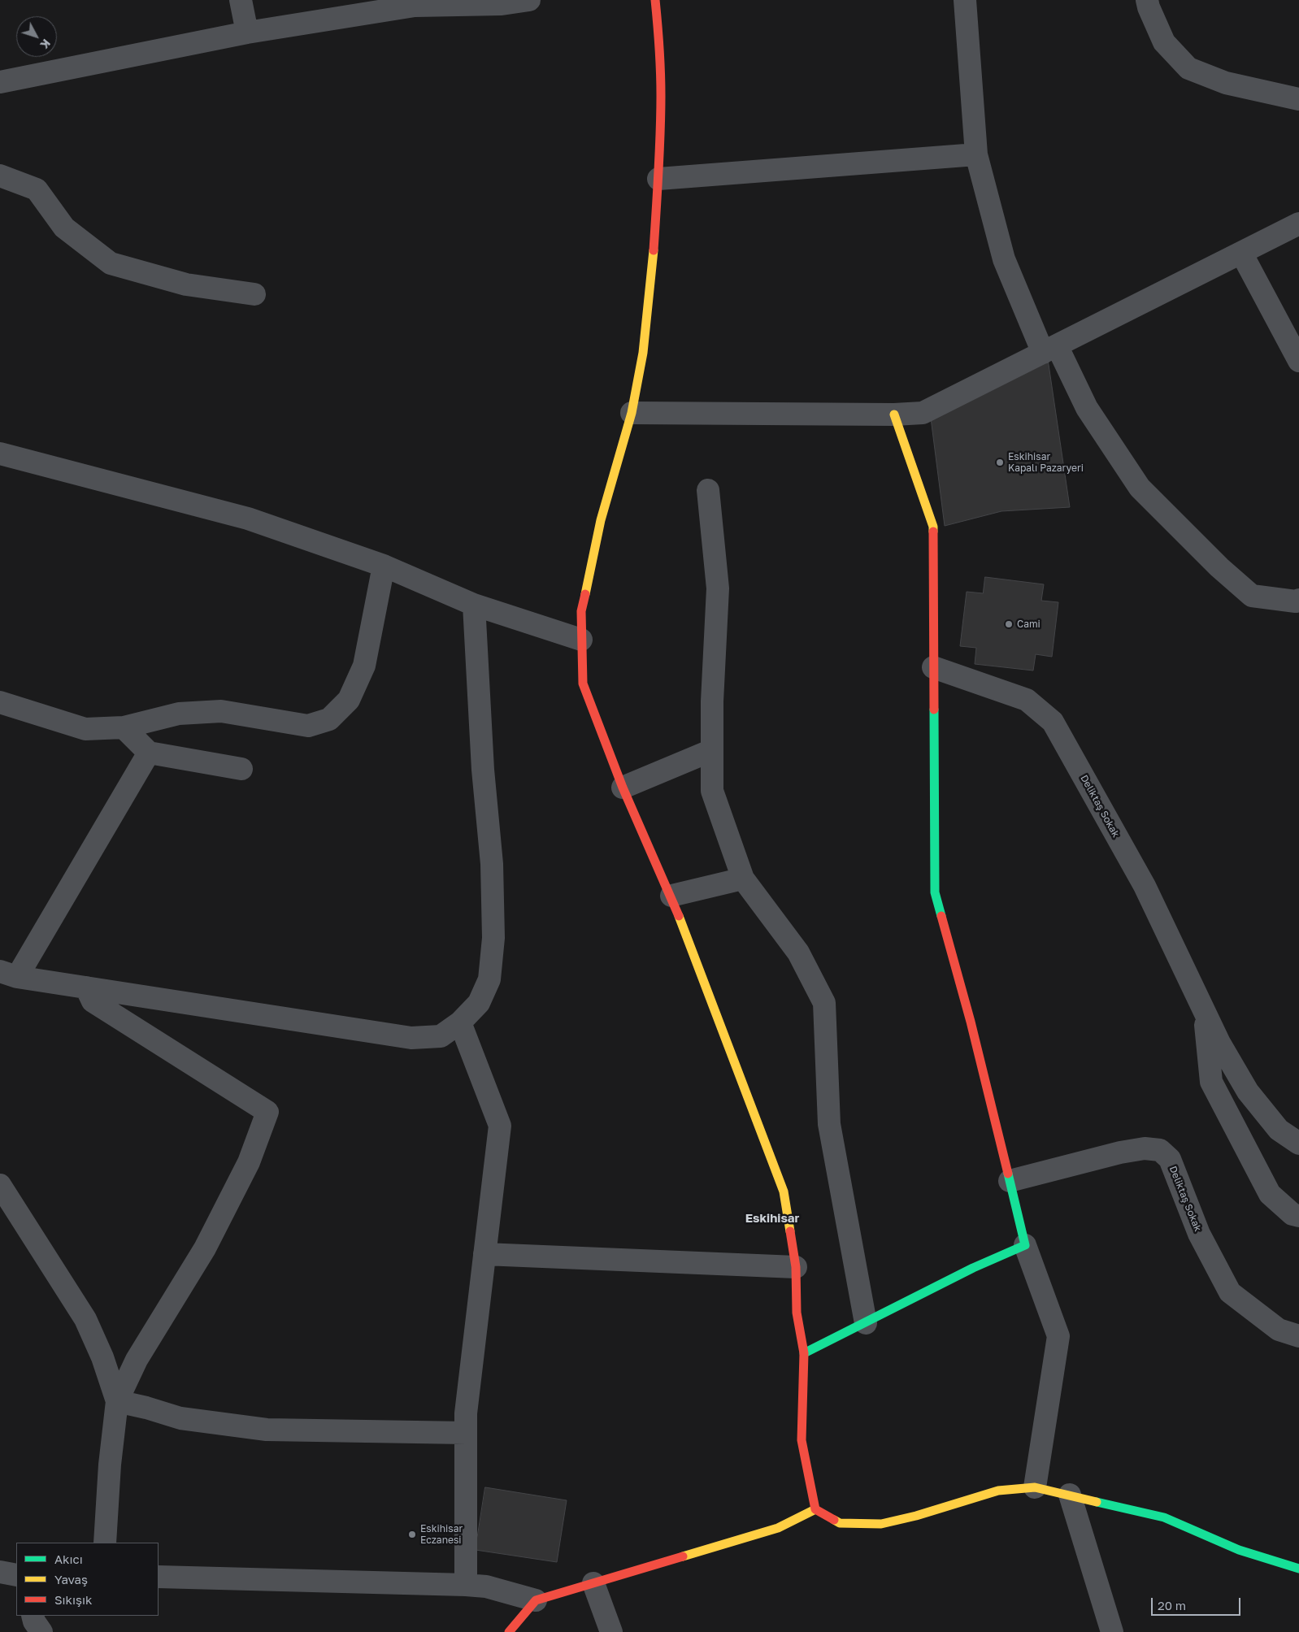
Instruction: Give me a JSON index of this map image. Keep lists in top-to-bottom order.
{
  "streets": {
    "street": ["Deliktaş Sokak"]
  },
  "districts": ["Eskihisar"],
  "places": ["Eskihisar Kapalı Pazaryeri", "Cami", "Eskihisar Eczanesi"],
  "legend": ["Akıcı", "Yavaş", "Sıkışık"],
  "scale_bar": "20 m",
  "north": "bottom right"
}
